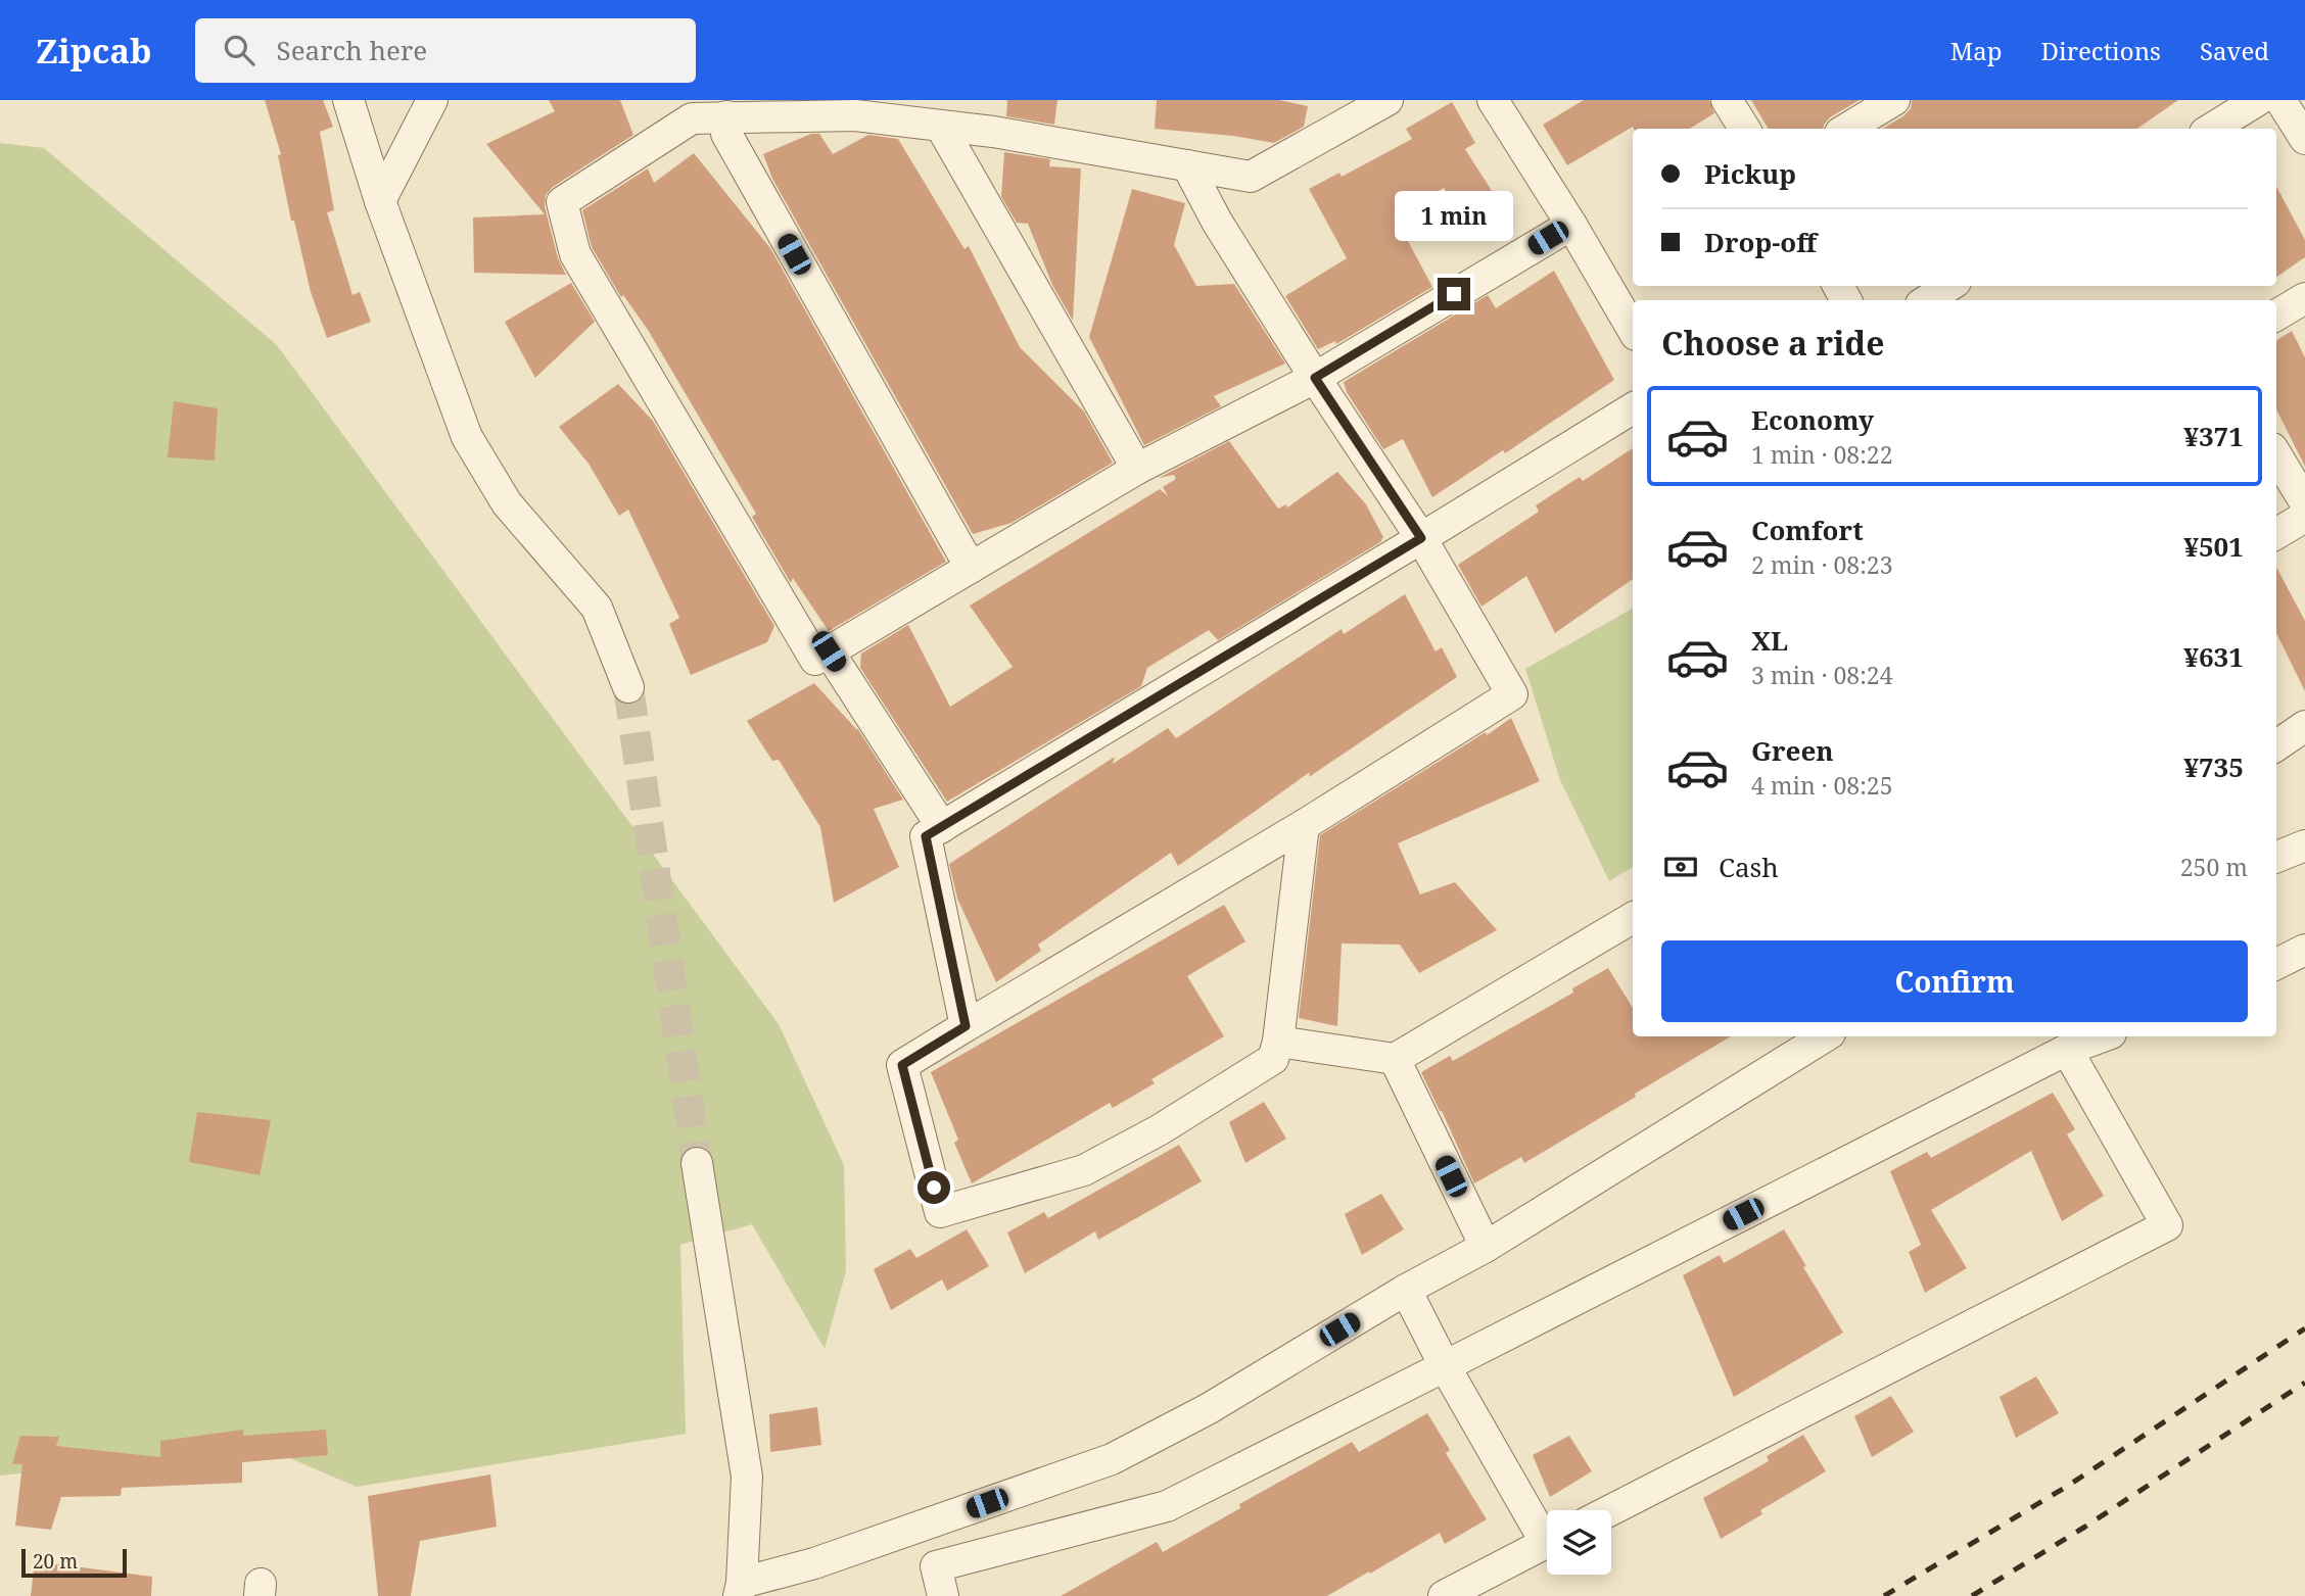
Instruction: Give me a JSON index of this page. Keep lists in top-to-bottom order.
{
  "scale_bar": "20 m",
  "page": {
    "header": "Zipcab",
    "search": "Search here",
    "nav": ["Map", "Directions", "Saved"],
    "banner": ["Pickup", "Drop-off"],
    "bubble": "1 min",
    "heading": "Choose a ride",
    "list": [
      {
        "name": "Economy",
        "note": "1 min · 08:22",
        "value": "¥371"
      },
      {
        "name": "Comfort",
        "note": "2 min · 08:23",
        "value": "¥501"
      },
      {
        "name": "XL",
        "note": "3 min · 08:24",
        "value": "¥631"
      },
      {
        "name": "Green",
        "note": "4 min · 08:25",
        "value": "¥735"
      }
    ],
    "pay": ["Cash", "250 m"],
    "buttons": "Confirm",
    "scale": "20 m"
  }
}
